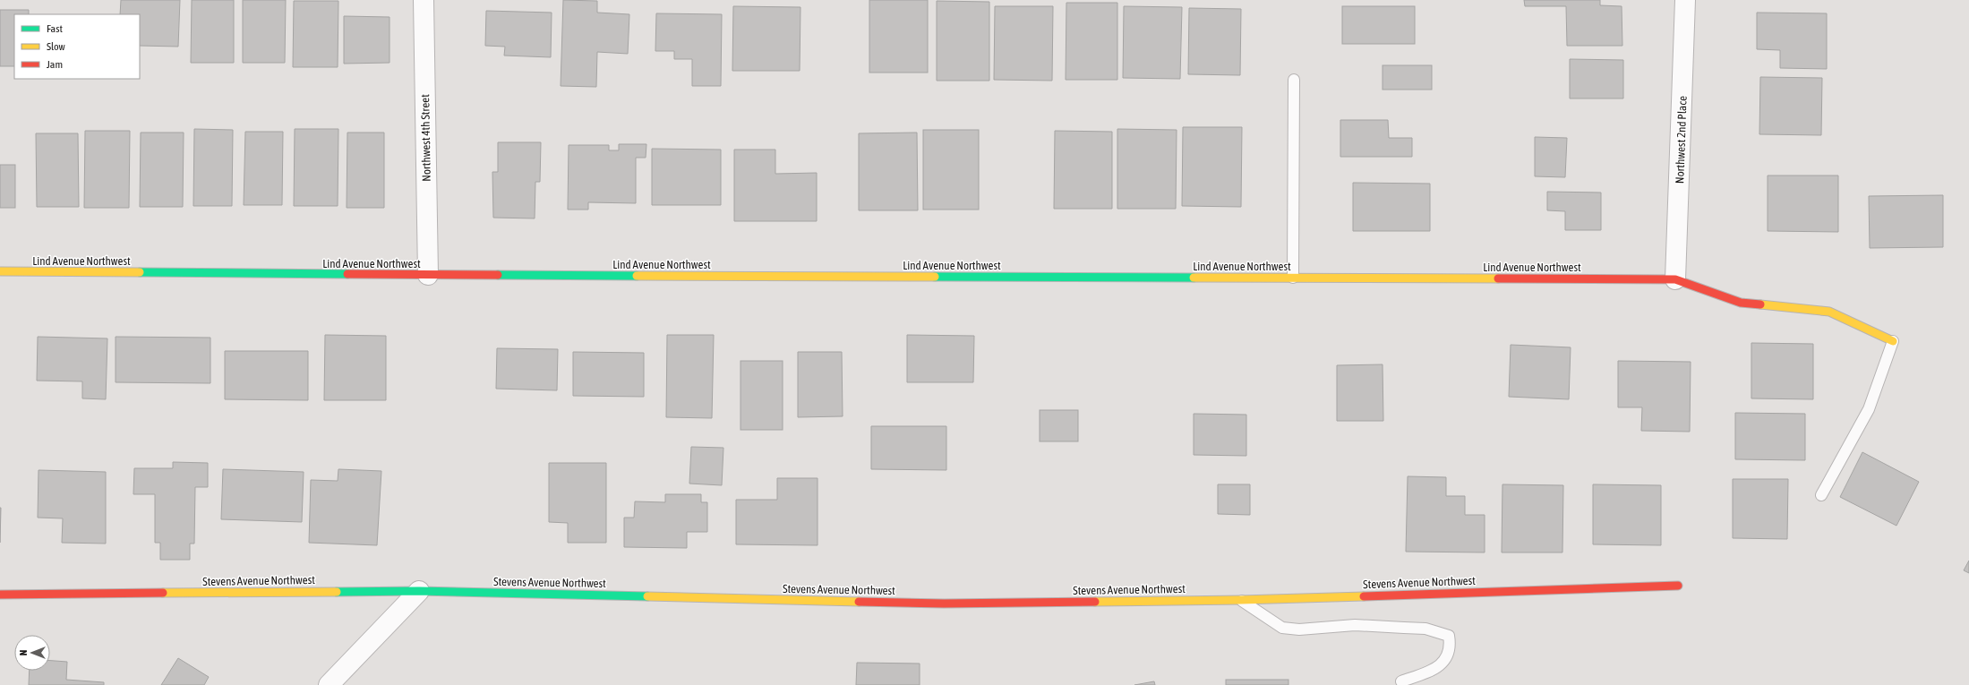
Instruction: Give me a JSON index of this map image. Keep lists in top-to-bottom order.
{
  "streets": {
    "street": [
      "Northwest 4th Street",
      "Northwest 2nd Place",
      "Lind Avenue Northwest",
      "Stevens Avenue Northwest"
    ]
  },
  "crossings": [
    ["Northwest 4th Street", "Lind Avenue Northwest"],
    ["Northwest 2nd Place", "Lind Avenue Northwest"]
  ],
  "legend": ["Fast", "Slow", "Jam"],
  "north": "left"
}
